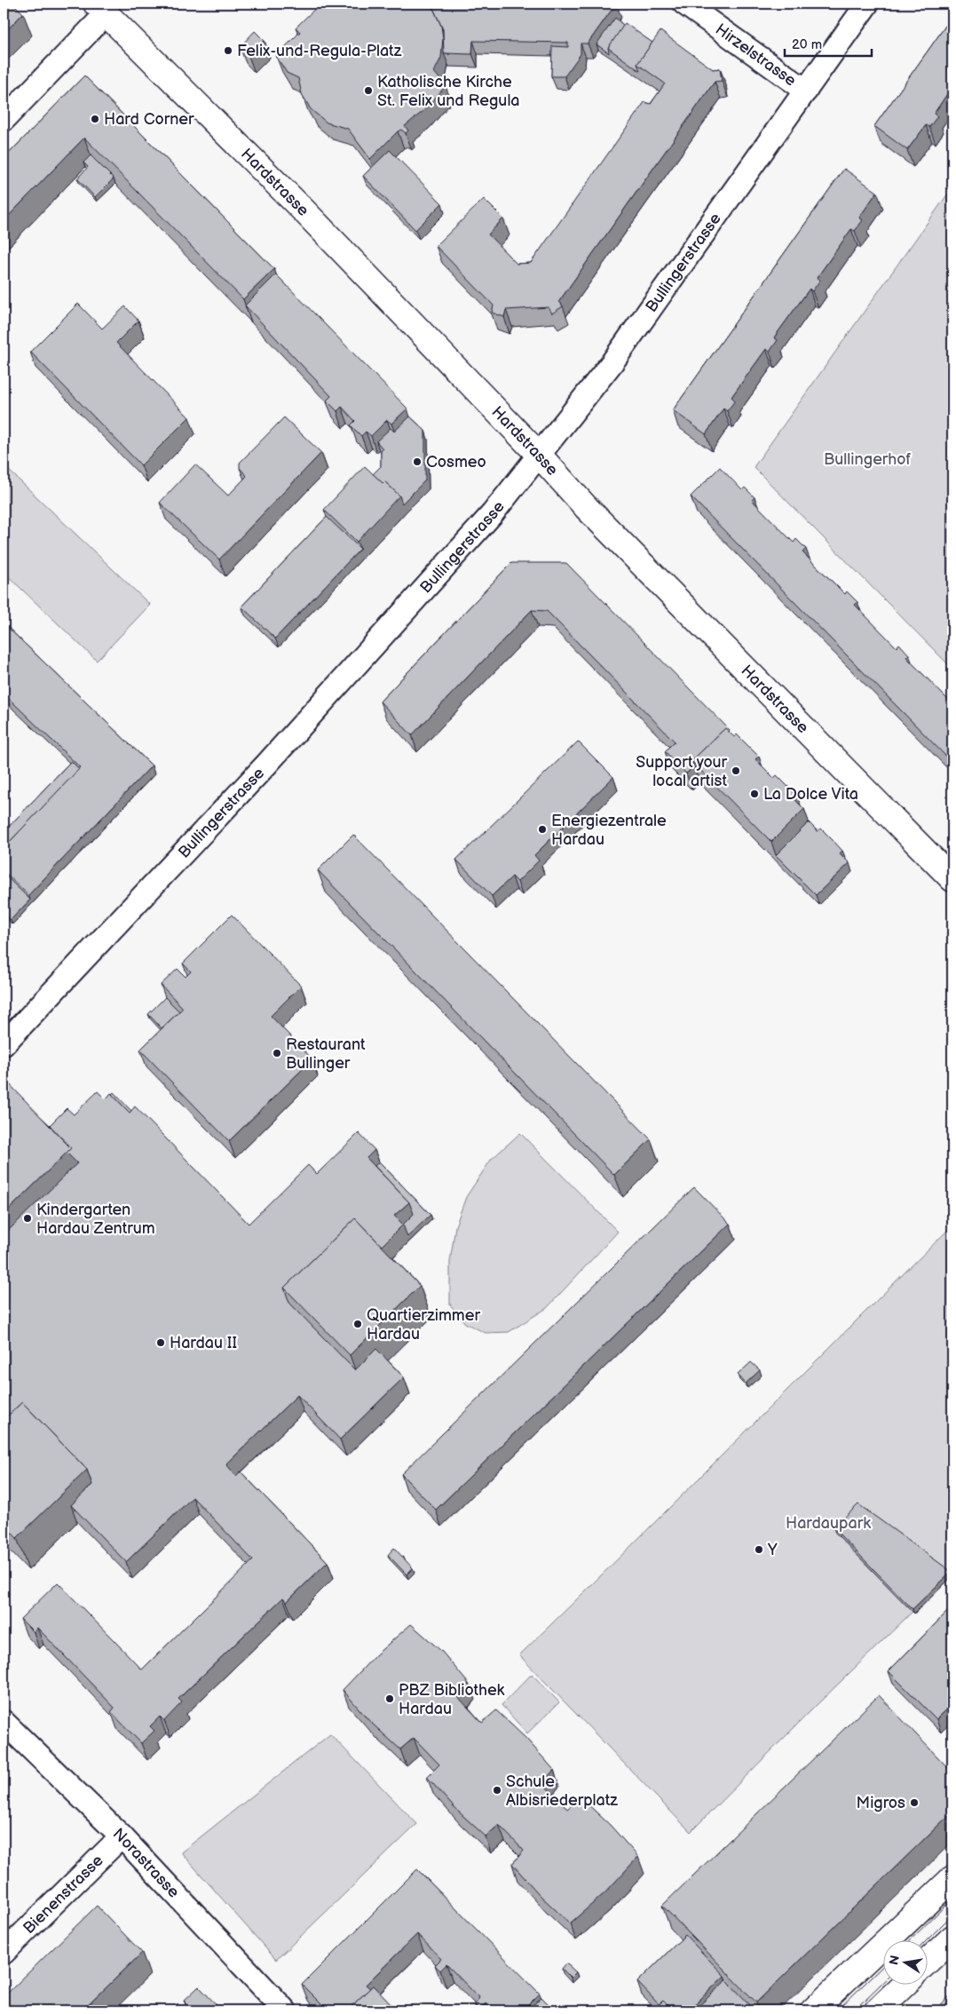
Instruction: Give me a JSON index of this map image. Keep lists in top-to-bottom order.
{
  "streets": {
    "main road": ["Hardstrasse"],
    "street": [
      "Hirzelstrasse",
      "Bullingerstrasse",
      "Norastrasse",
      "Bienenstrasse"
    ]
  },
  "crossings": [
    ["Hirzelstrasse", "Bullingerstrasse"],
    ["Hardstrasse", "Bullingerstrasse"],
    ["Norastrasse", "Bienenstrasse"]
  ],
  "parks": ["Bullingerhof", "Hardaupark"],
  "places": [
    "Felix-und-Regula-Platz",
    "Katholische Kirche St. Felix und Regula",
    "Hard Corner",
    "Cosmeo",
    "Support your local artist",
    "La Dolce Vita",
    "Energiezentrale Hardau",
    "Restaurant Bullinger",
    "Kindergarten Hardau Zentrum",
    "Quartierzimmer Hardau",
    "Hardau II",
    "Y",
    "PBZ Bibliothek Hardau",
    "Schule Albisriederplatz",
    "Migros"
  ],
  "scale_bar": "20 m",
  "north": "left"
}
